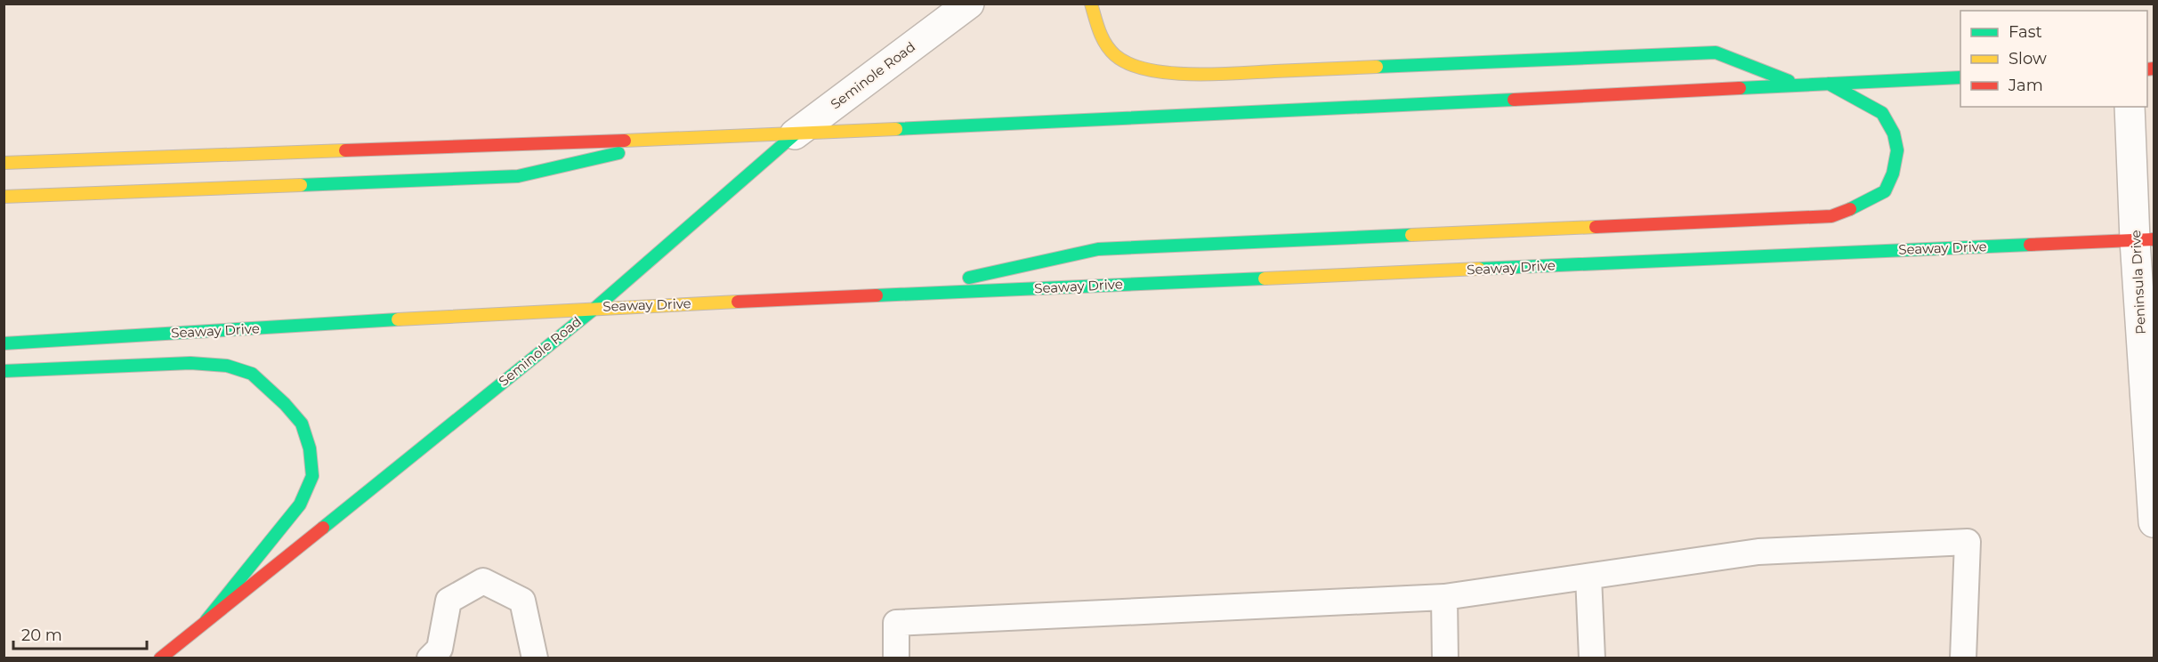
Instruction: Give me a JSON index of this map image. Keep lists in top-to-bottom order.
{
  "streets": {
    "main road": ["Seminole Road", "Seaway Drive"],
    "street": ["Peninsula Drive"]
  },
  "crossings": [
    ["Seminole Road", "Seaway Drive"],
    ["Seaway Drive", "Peninsula Drive"]
  ],
  "legend": ["Fast", "Slow", "Jam"],
  "scale_bar": "20 m"
}
